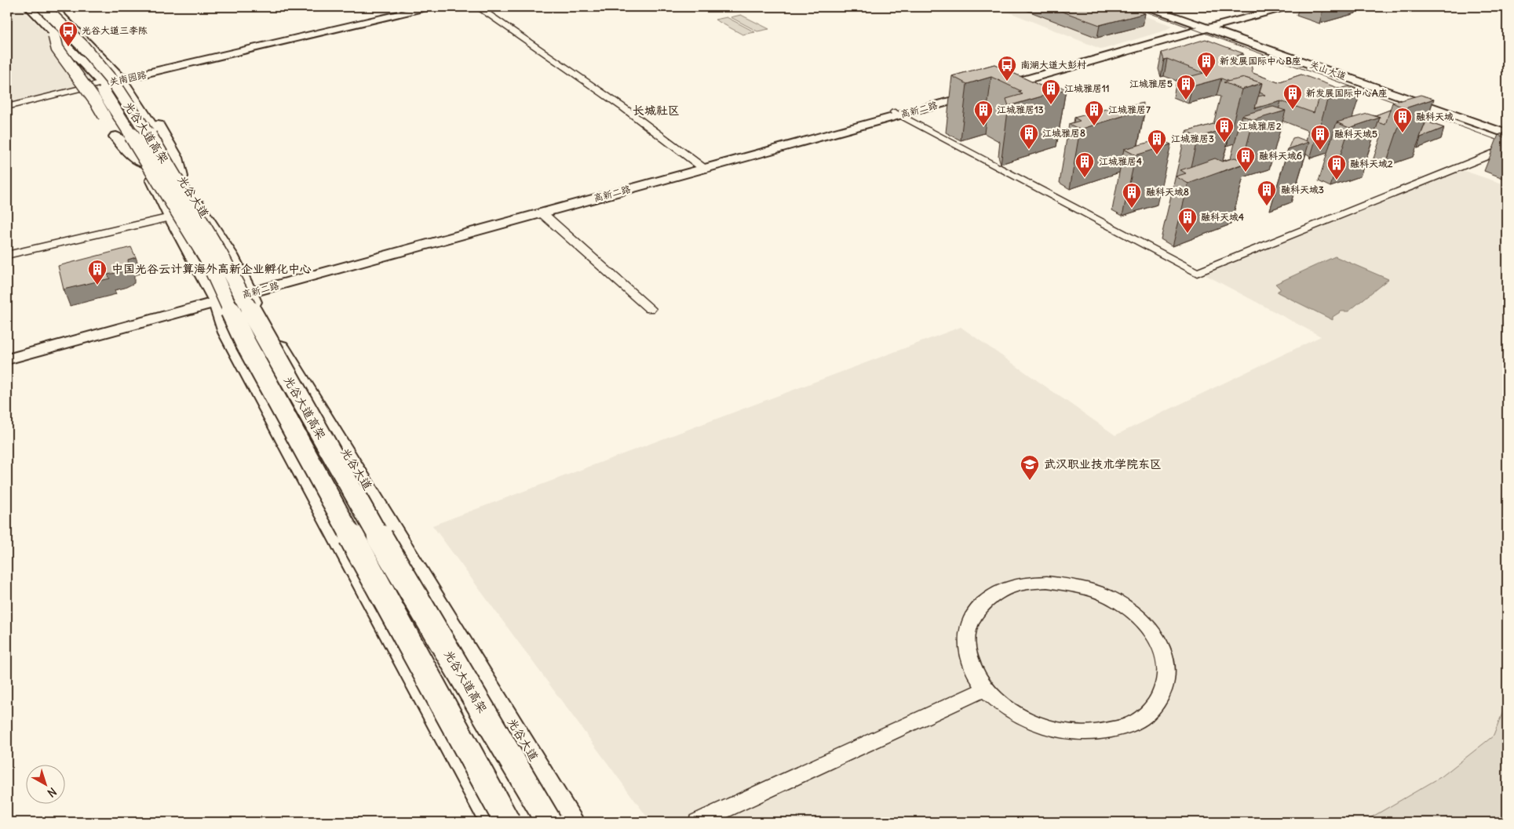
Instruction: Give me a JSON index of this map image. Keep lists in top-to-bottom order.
{
  "streets": {
    "highway": ["光谷大道高架"],
    "main road": [
      "关山大道",
      "关南园路",
      "高新二路",
      "光谷大道"
    ]
  },
  "crossings": [
    ["关南园路", "光谷大道"],
    ["高新二路", "光谷大道"]
  ],
  "districts": ["长城社区"],
  "places": {
    "bus stop": ["光谷大道三李陈", "南湖大道大彭村"],
    "building": [
      "新发展国际中心B座",
      "江城雅居5",
      "江城雅居11",
      "新发展国际中心A座",
      "江城雅居13",
      "江城雅居7",
      "融科天域",
      "江城雅居2",
      "江城雅居8",
      "融科天域5",
      "江城雅居3",
      "融科天域6",
      "江城雅居4",
      "融科天域2",
      "融科天域3",
      "融科天域8",
      "融科天域4",
      "中国光谷云计算海外高新企业孵化中心"
    ],
    "school or university": ["武汉职业技术学院东区"]
  },
  "north": "bottom right"
}
